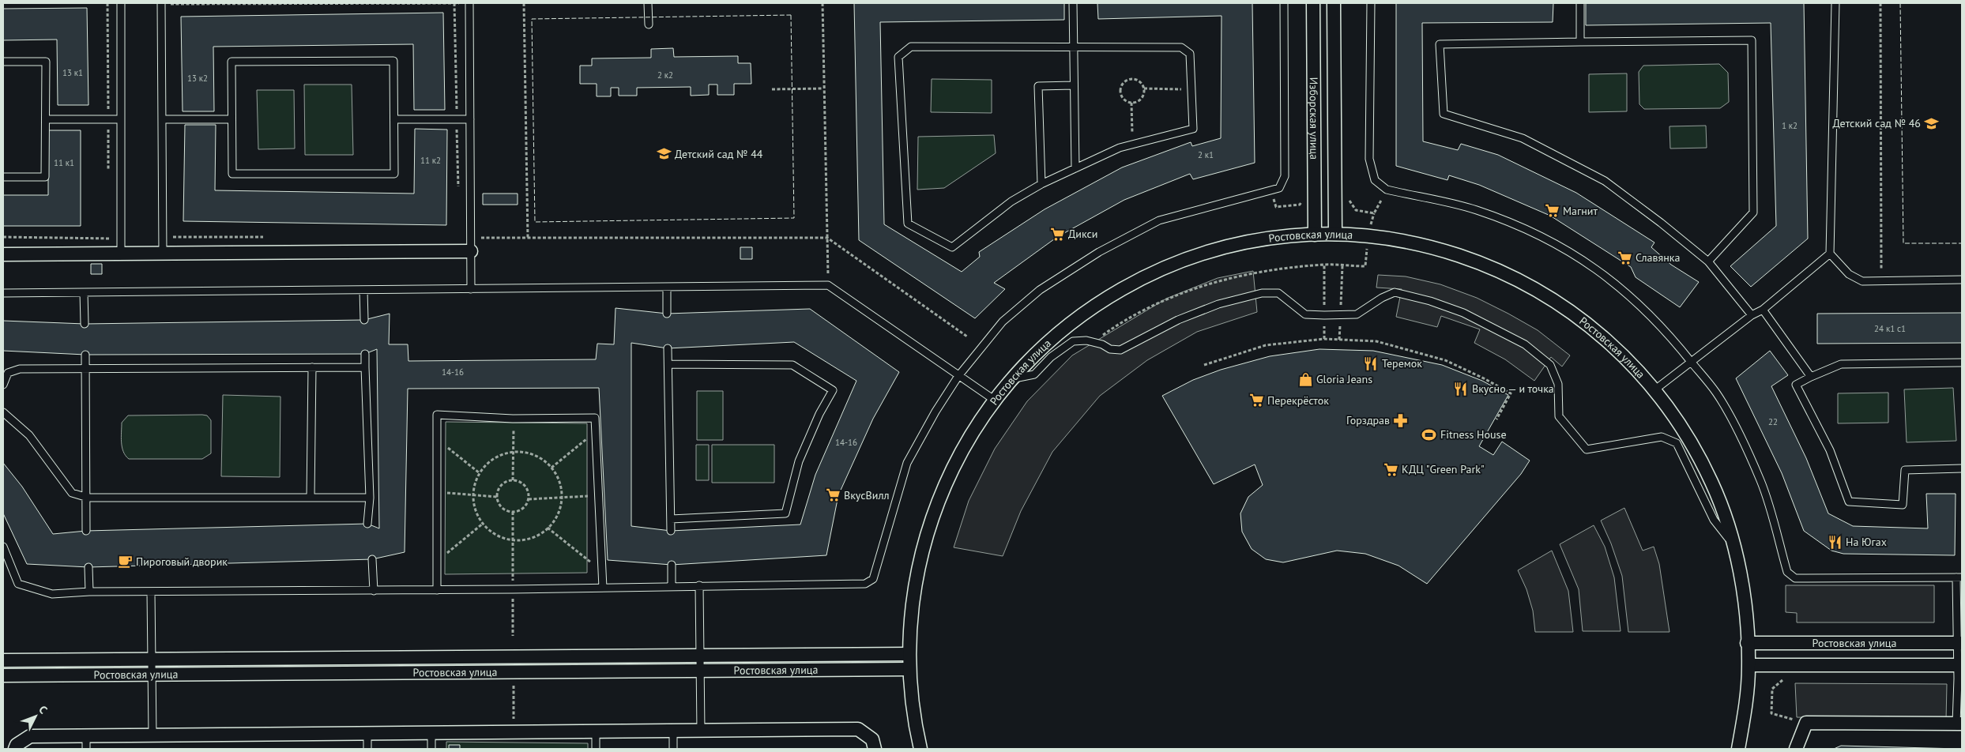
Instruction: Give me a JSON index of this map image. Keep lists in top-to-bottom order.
{
  "streets": {
    "street": ["Изборская улица", "Ростовская улица"]
  },
  "crossings": [
    ["Изборская улица", "Ростовская улица"]
  ],
  "places": {
    "school or university": ["Детский сад № 46", "Детский сад № 44"],
    "supermarket": [
      "Магнит",
      "Дикси",
      "Славянка",
      "Перекрёсток",
      "КДЦ \"Green Park\"",
      "ВкусВилл"
    ],
    "restaurant": ["Теремок", "Вкусно — и точка", "На Югах"],
    "shop": ["Gloria Jeans"],
    "pharmacy": ["Горздрав"],
    "sports": ["Fitness House"],
    "cafe": ["Пироговый дворик"]
  },
  "house_numbers": [
    "13 к1",
    "2 к2",
    "13 к2",
    "1 к2",
    "2 к1",
    "11 к2",
    "11 к1",
    "24 к1 с1",
    "14-16",
    "22",
    "14-16"
  ],
  "north": "top right"
}
